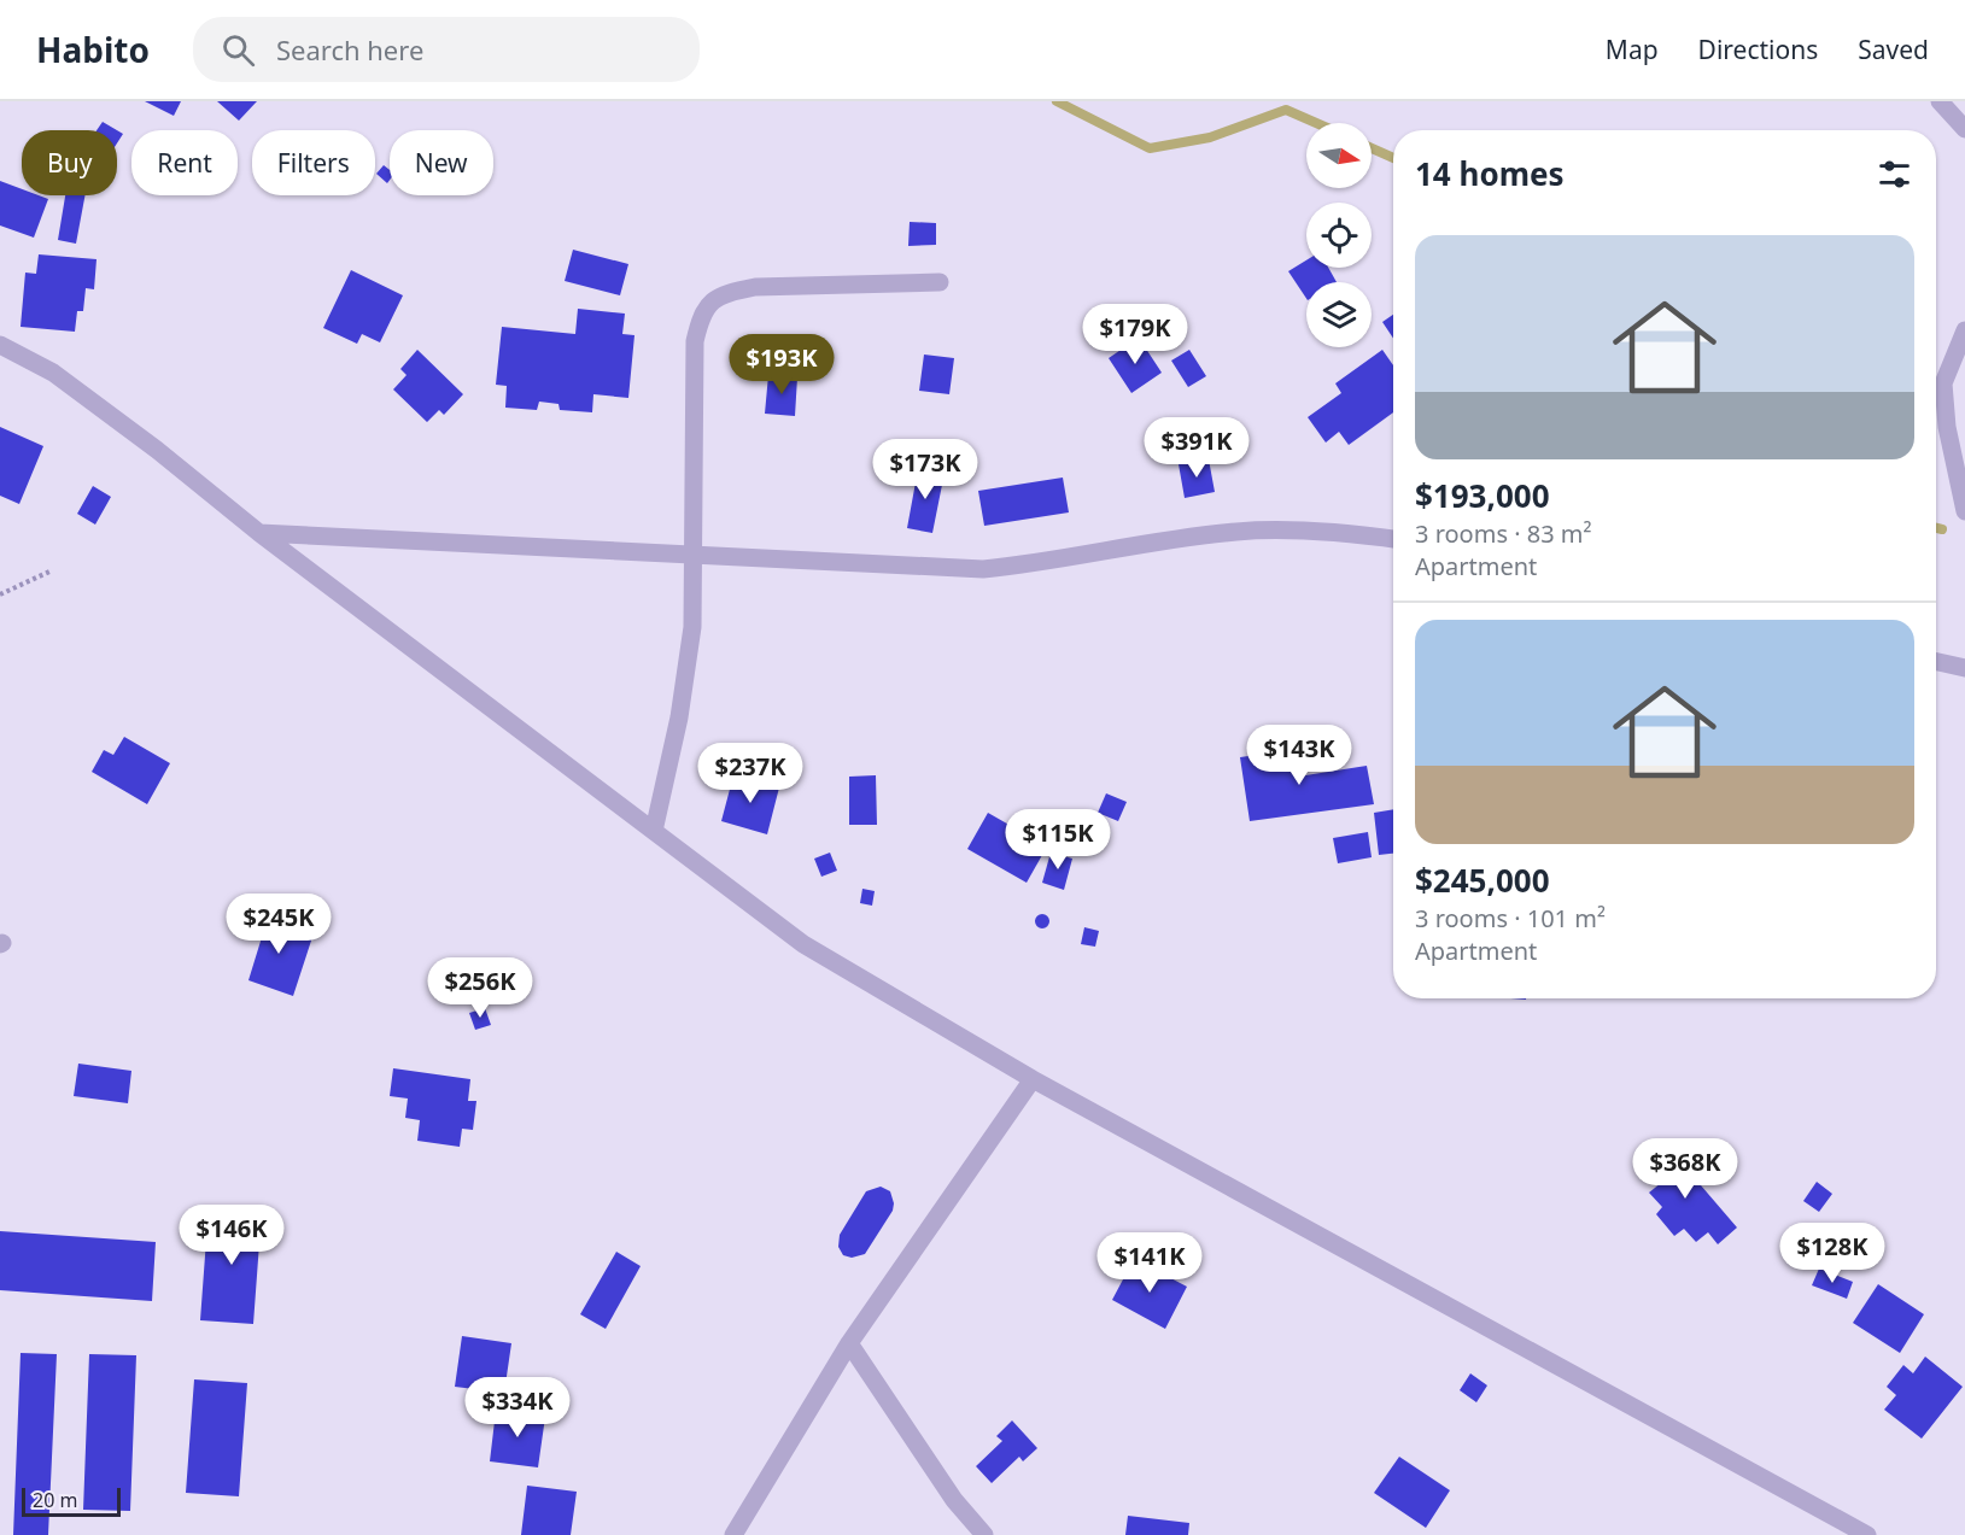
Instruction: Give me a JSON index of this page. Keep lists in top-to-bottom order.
{
  "scale_bar": "20 m",
  "north": "right",
  "page": {
    "header": "Habito",
    "search": "Search here",
    "nav": ["Map", "Directions", "Saved"],
    "chip": [
      "Buy",
      "Rent",
      "Filters",
      "New"
    ],
    "heading": "14 homes",
    "list": [
      {
        "name": "$193,000",
        "note": "3 rooms · 83 m² · Apartment"
      },
      {
        "name": "$245,000",
        "note": "3 rooms · 101 m² · Apartment"
      }
    ],
    "price": [
      "$179K",
      "$193K",
      "$391K",
      "$173K",
      "$143K",
      "$237K",
      "$115K",
      "$245K",
      "$256K",
      "$368K",
      "$146K",
      "$128K",
      "$141K",
      "$334K"
    ],
    "scale": "20 m"
  }
}
